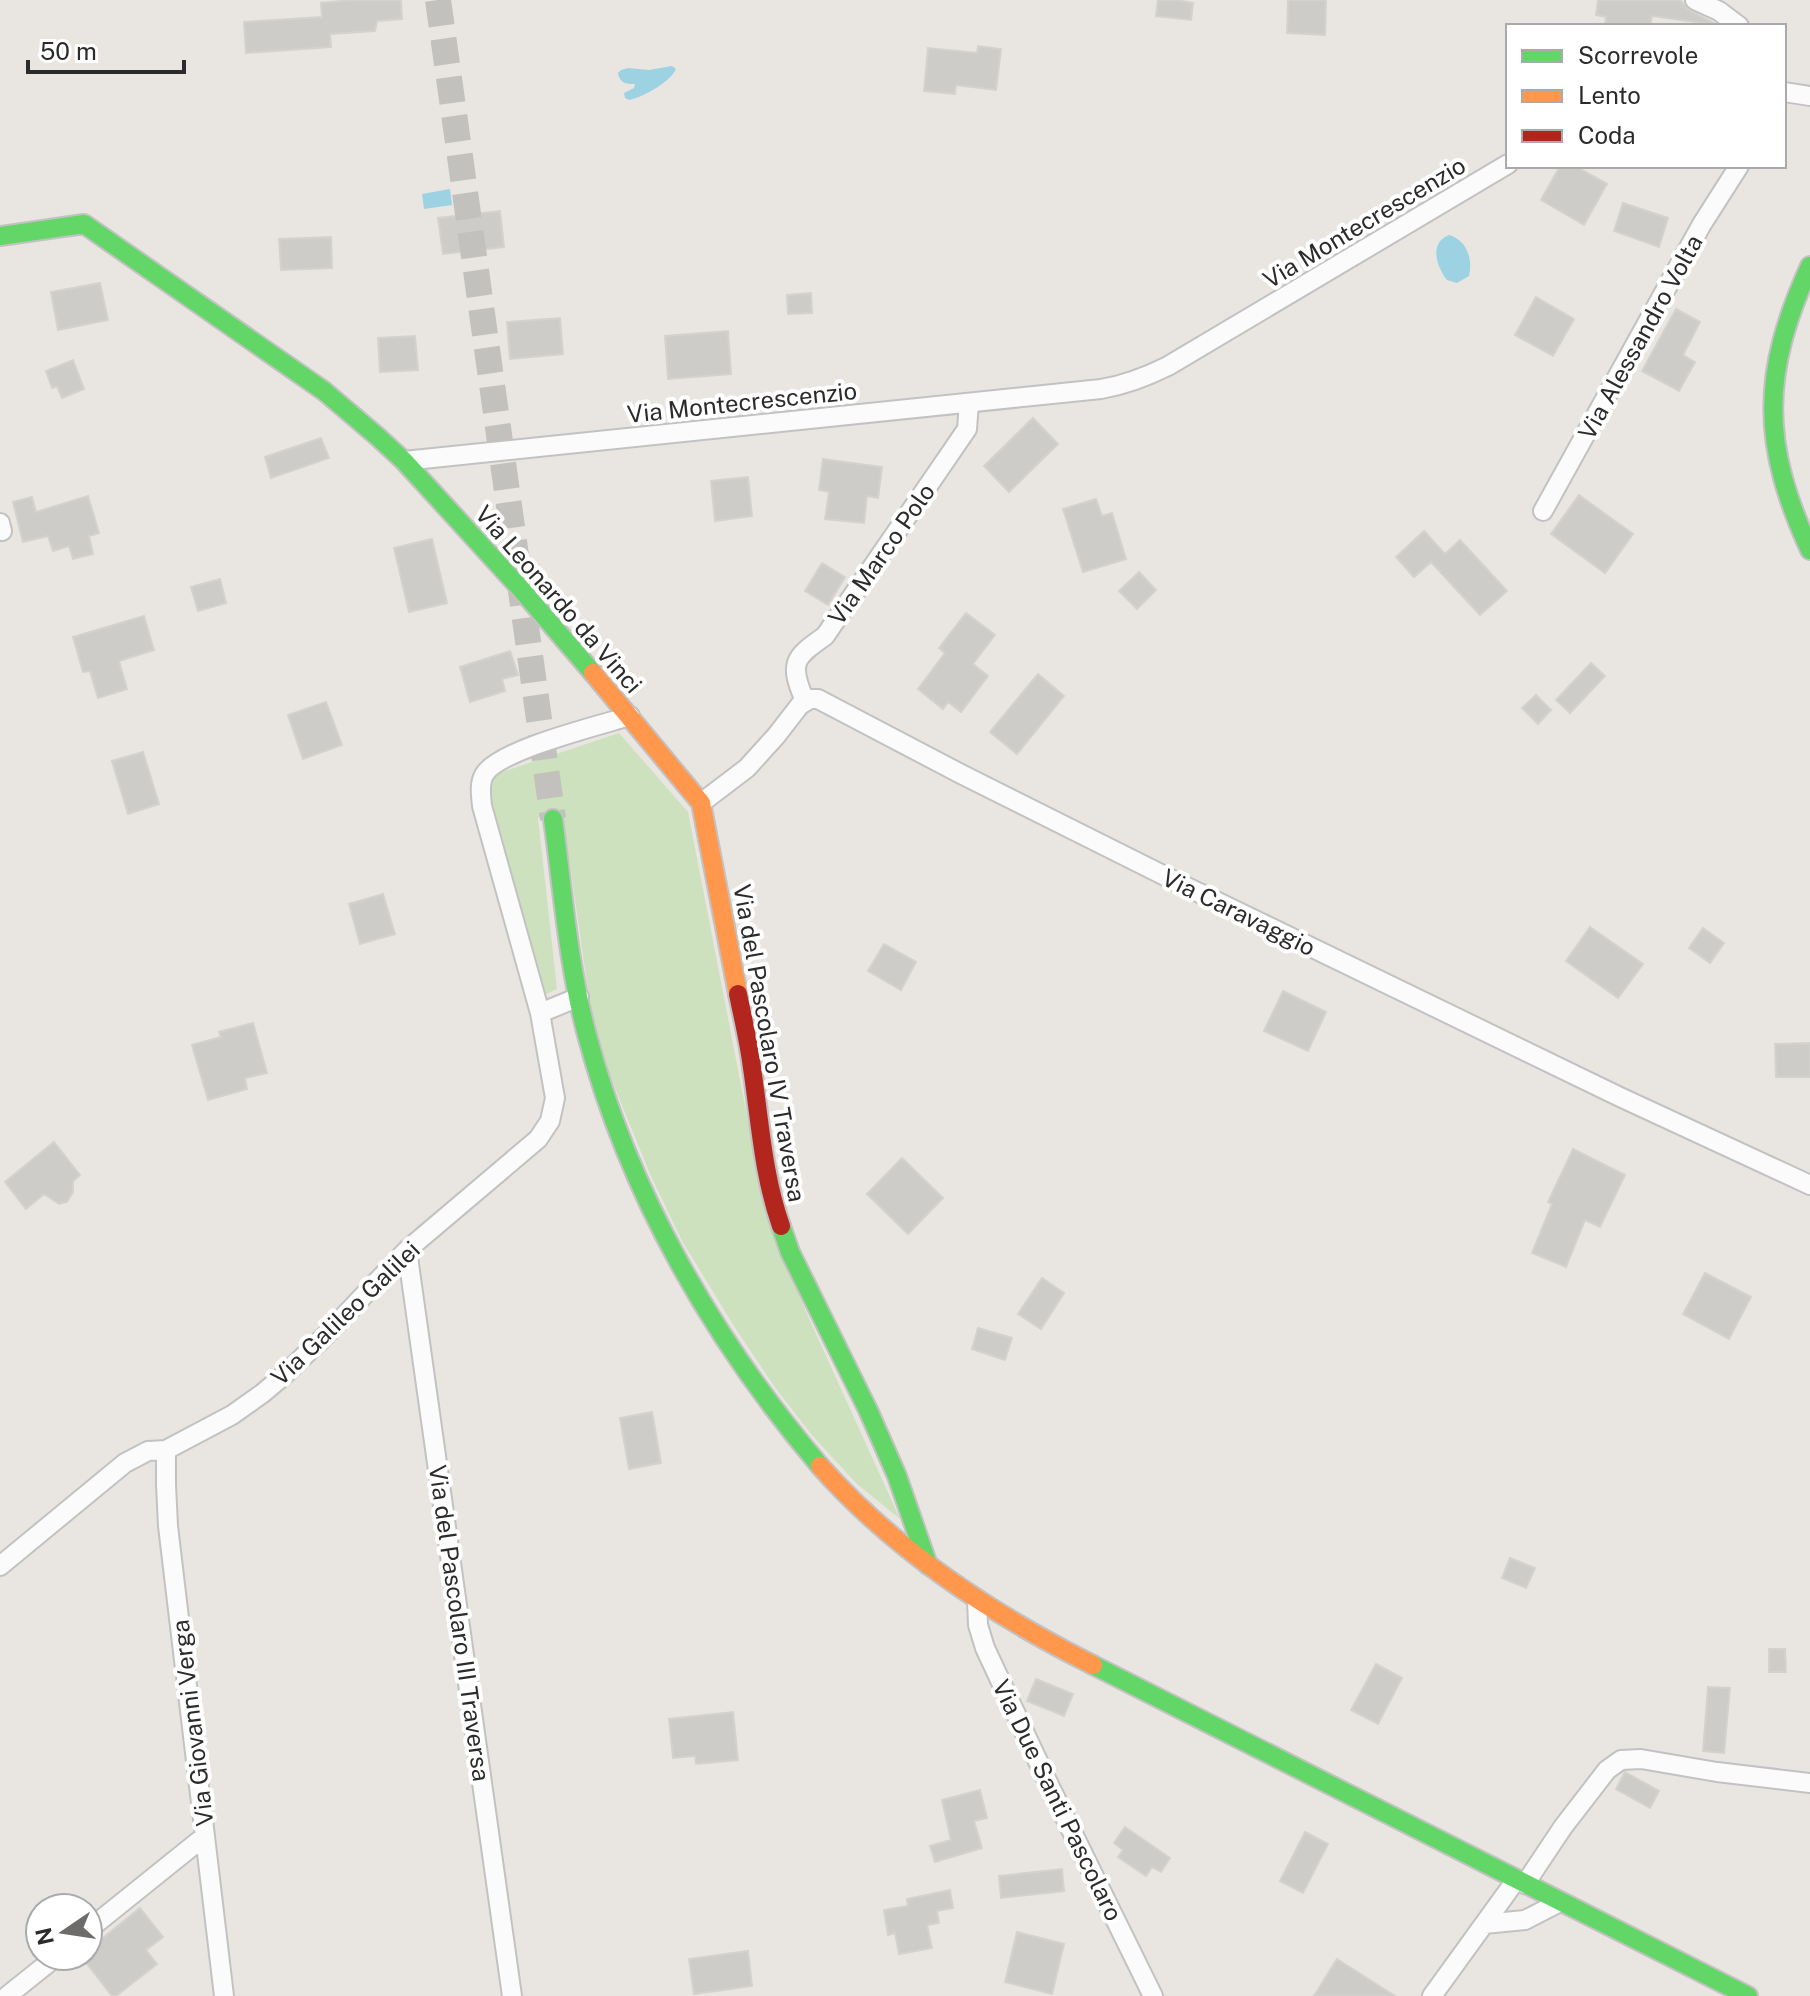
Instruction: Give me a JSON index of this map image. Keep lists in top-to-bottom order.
{
  "streets": {
    "main road": ["Via Leonardo da Vinci", "Via del Pascolaro IV Traversa"],
    "street": [
      "Via Montecrescenzio",
      "Via Alessandro Volta",
      "Via Marco Polo",
      "Via Caravaggio",
      "Via Galileo Galilei",
      "Via del Pascolaro III Traversa",
      "Via Giovanni Verga",
      "Via Due Santi Pascolaro"
    ]
  },
  "crossings": [
    ["Via Montecrescenzio", "Via Marco Polo"],
    ["Via Montecrescenzio", "Via Leonardo da Vinci"],
    ["Via Marco Polo", "Via Caravaggio"],
    ["Via Leonardo da Vinci", "Via del Pascolaro IV Traversa"],
    ["Via Leonardo da Vinci", "Via Galileo Galilei"],
    ["Via Galileo Galilei", "Via del Pascolaro III Traversa"],
    ["Via Galileo Galilei", "Via Giovanni Verga"]
  ],
  "legend": ["Scorrevole", "Lento", "Coda"],
  "scale_bar": "50 m",
  "north": "left"
}
